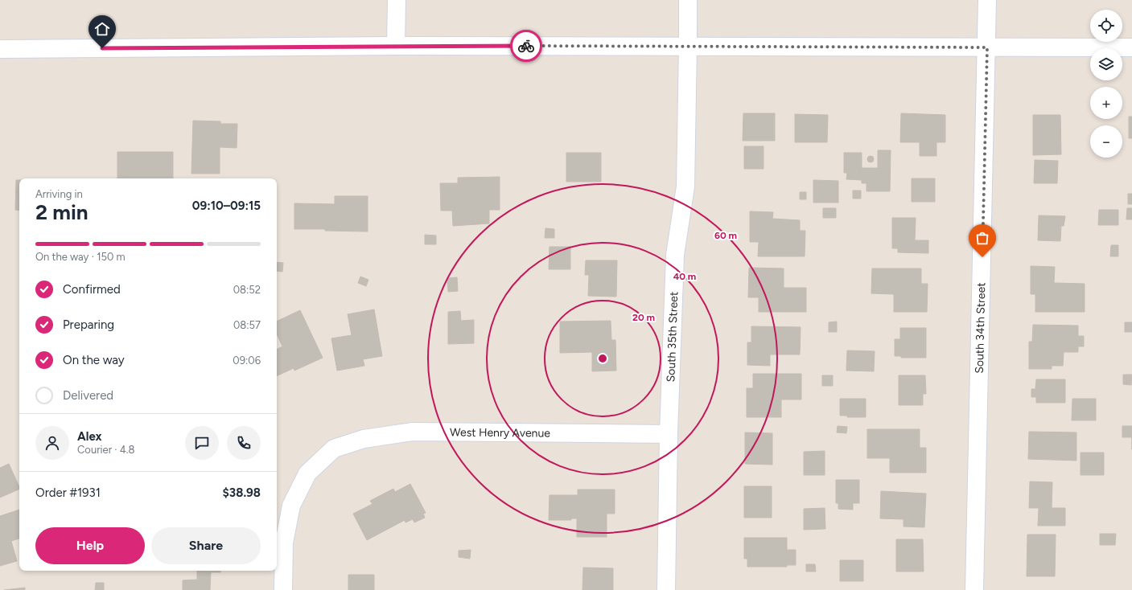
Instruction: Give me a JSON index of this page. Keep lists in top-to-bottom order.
{
  "streets": {
    "street": ["South 34th Street", "South 35th Street", "West Henry Avenue"]
  },
  "crossings": [
    ["South 35th Street", "West Henry Avenue"]
  ],
  "page": {
    "map_buttons": ["+", "−"],
    "heading": ["2 min", "Arriving in", "09:10–09:15"],
    "panel": [
      "Alex",
      "Courier · 4.8",
      "Order #1931",
      "$38.98"
    ],
    "bar": "On the way · 150 m",
    "list": [
      ["Confirmed", "08:52"],
      ["Preparing", "08:57"],
      ["On the way", "09:06"],
      "Delivered"
    ],
    "buttons": ["Help", "Share"]
  },
  "rings": ["60 m", "40 m", "20 m"]
}
